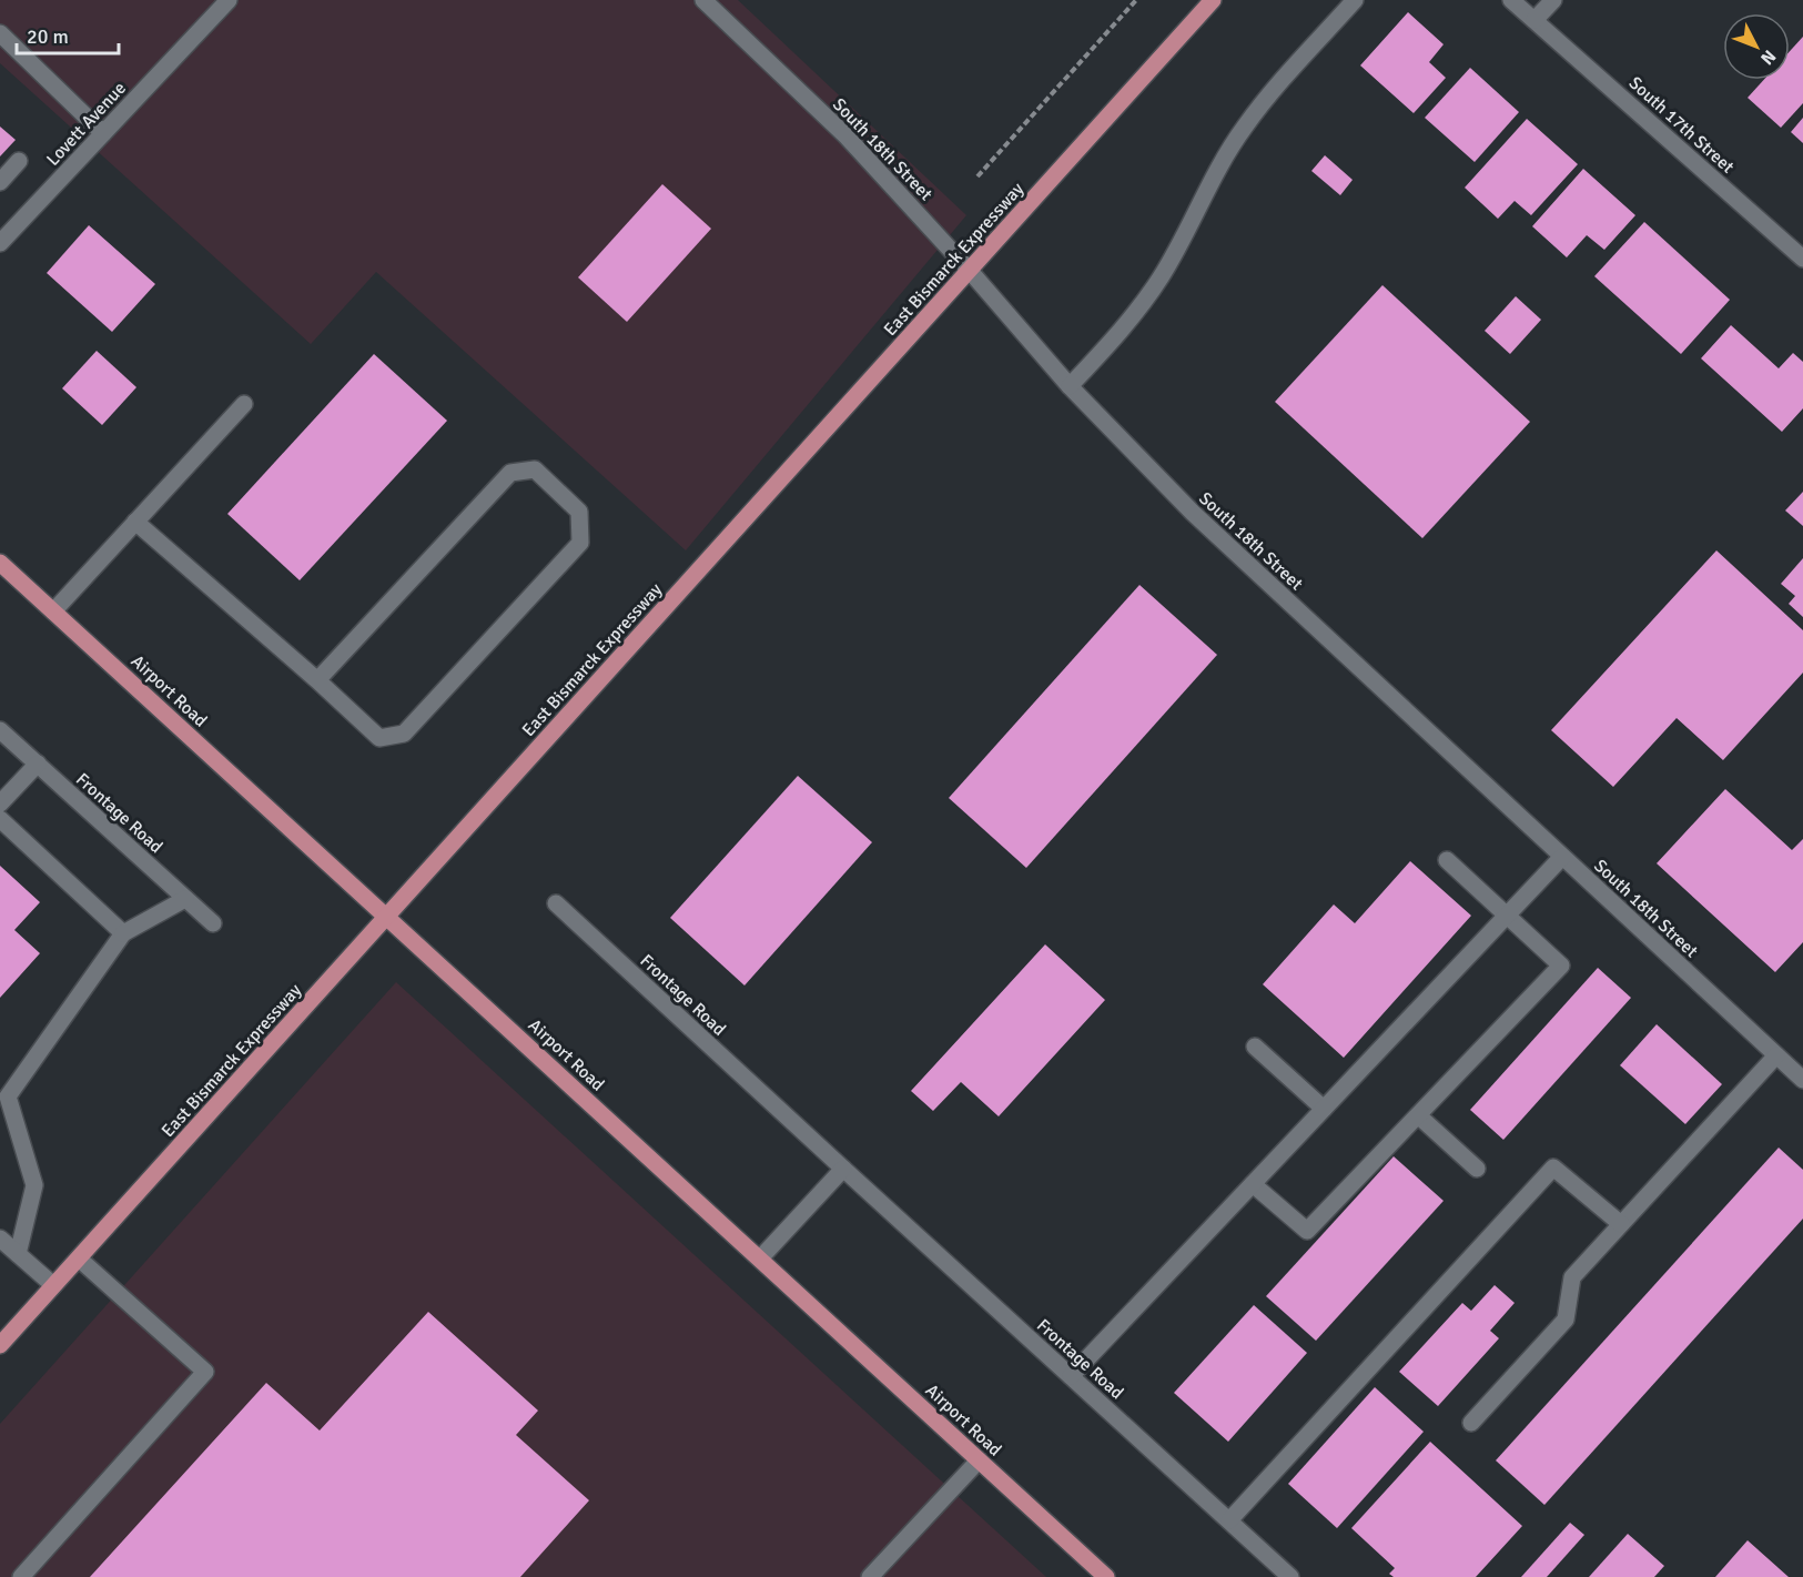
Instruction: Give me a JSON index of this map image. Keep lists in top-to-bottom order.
{
  "streets": {
    "main road": ["East Bismarck Expressway", "Airport Road"],
    "street": [
      "Lovett Avenue",
      "South 17th Street",
      "South 18th Street",
      "Frontage Road"
    ]
  },
  "crossings": [
    ["South 18th Street", "East Bismarck Expressway"],
    ["East Bismarck Expressway", "Airport Road"]
  ],
  "scale_bar": "20 m",
  "north": "bottom right"
}
